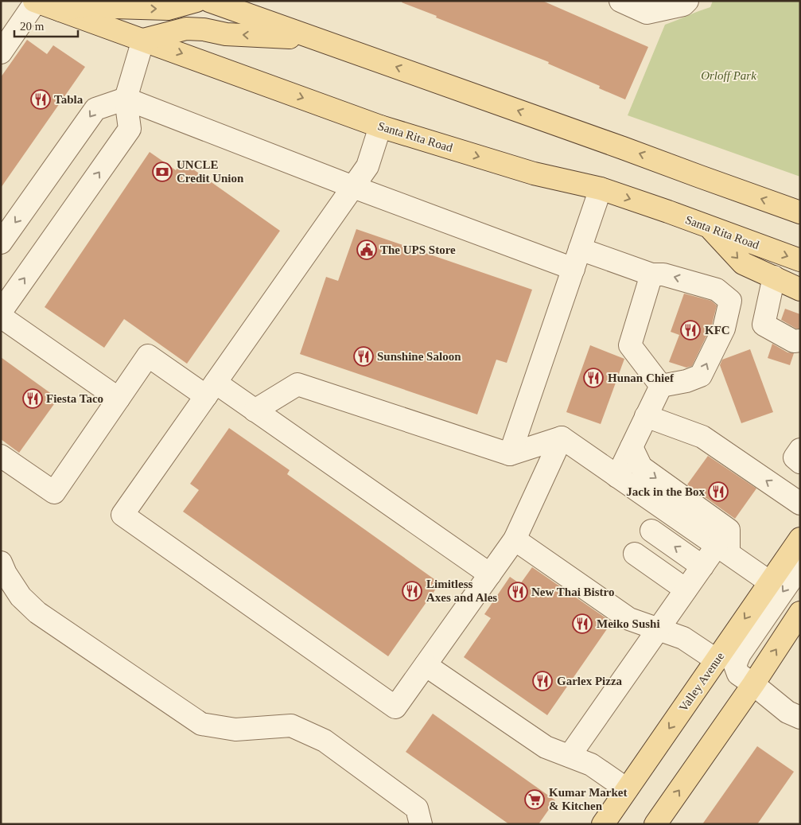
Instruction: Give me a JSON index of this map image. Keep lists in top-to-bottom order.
{
  "streets": {
    "main road": ["Santa Rita Road", "Valley Avenue"]
  },
  "parks": ["Orloff Park"],
  "places": {
    "restaurant": [
      "Tabla",
      "KFC",
      "Sunshine Saloon",
      "Hunan Chief",
      "Fiesta Taco",
      "Jack in the Box",
      "Limitless Axes and Ales",
      "New Thai Bistro",
      "Meiko Sushi",
      "Garlex Pizza"
    ],
    "bank": ["UNCLE Credit Union"],
    "public building": ["The UPS Store"],
    "supermarket": ["Kumar Market & Kitchen"]
  },
  "scale_bar": "20 m"
}
